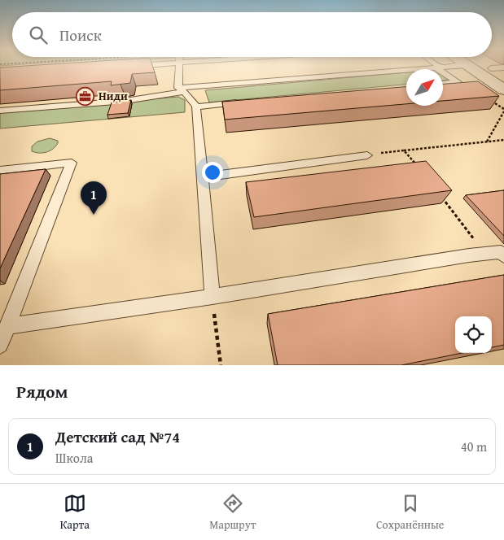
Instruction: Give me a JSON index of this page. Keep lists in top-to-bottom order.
{
  "places": {
    "office": ["Ниди"]
  },
  "north": "top right",
  "page": {
    "search": "Поиск",
    "pins": "1",
    "heading": "Рядом",
    "list": [
      {
        "mark": "1",
        "name": "Детский сад №74",
        "note": "Школа",
        "value": "40 m"
      }
    ],
    "nav": ["Карта", "Маршрут", "Сохранённые"]
  }
}
